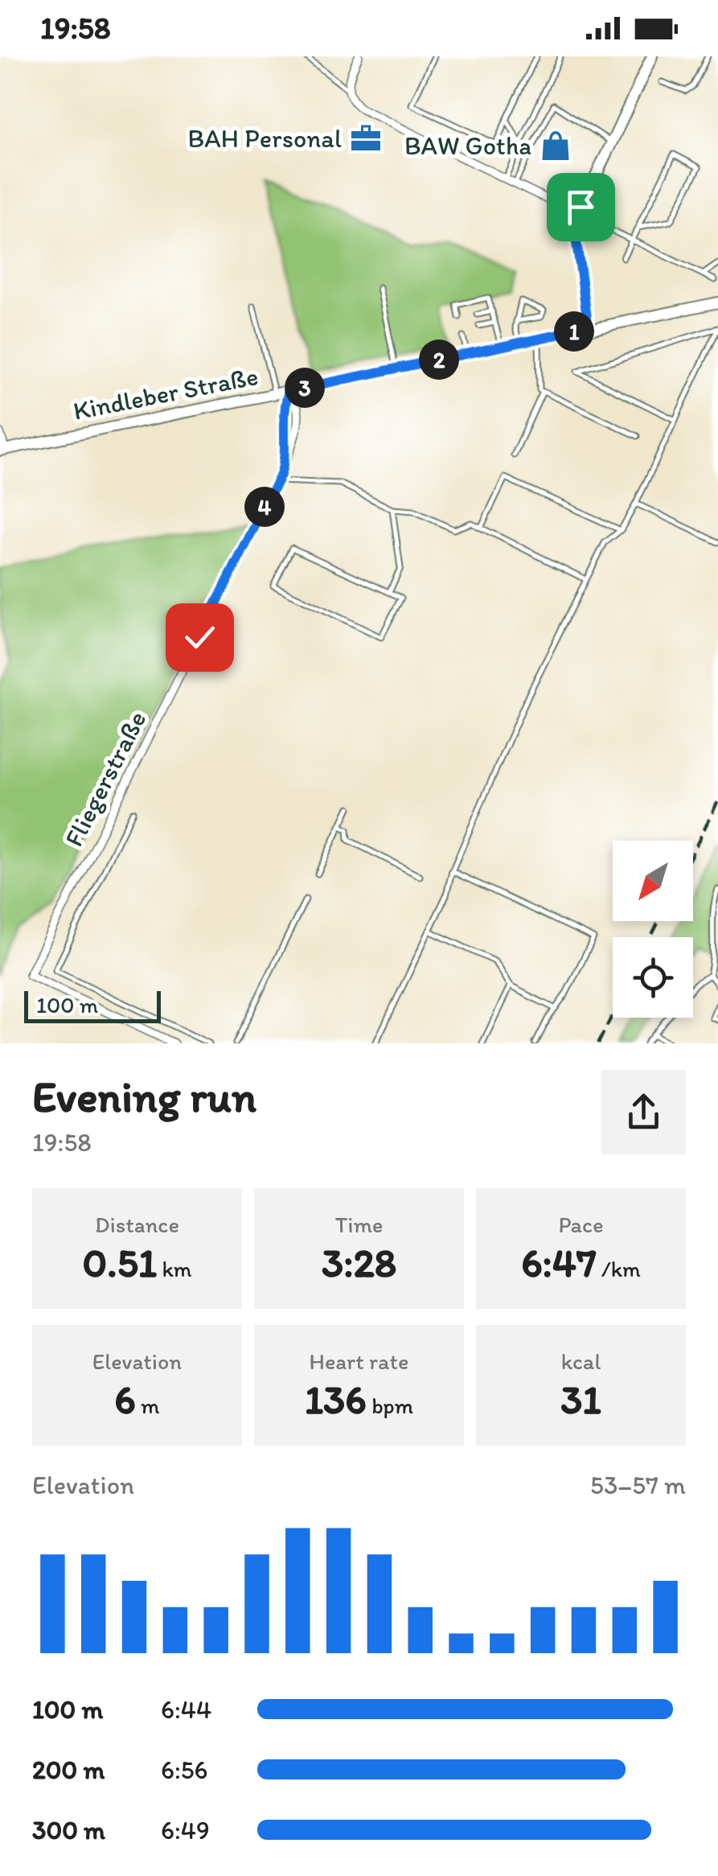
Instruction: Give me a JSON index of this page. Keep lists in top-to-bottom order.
{
  "streets": {
    "main road": ["Kindleber Straße"],
    "street": ["Fliegerstraße"]
  },
  "crossings": [
    ["Kindleber Straße", "Fliegerstraße"]
  ],
  "places": {
    "office": ["BAH Personal"],
    "shop": ["BAW Gotha"]
  },
  "scale_bar": "100 m",
  "north": "bottom left",
  "page": {
    "status": "19:58",
    "pins": [
      "1",
      "2",
      "3",
      "4"
    ],
    "scale": "100 m",
    "heading": ["Evening run", "19:58"],
    "stats": [
      ["Distance", "0.51 km"],
      ["Time", "3:28"],
      ["Pace", "6:47 /km"],
      ["Elevation", "6 m"],
      ["Heart rate", "136 bpm"],
      ["kcal", "31"]
    ],
    "chart": ["Elevation", "53–57 m"],
    "list": [
      {
        "name": "100 m",
        "note": "6:44"
      },
      {
        "name": "200 m",
        "note": "6:56"
      },
      {
        "name": "300 m",
        "note": "6:49"
      }
    ]
  }
}
